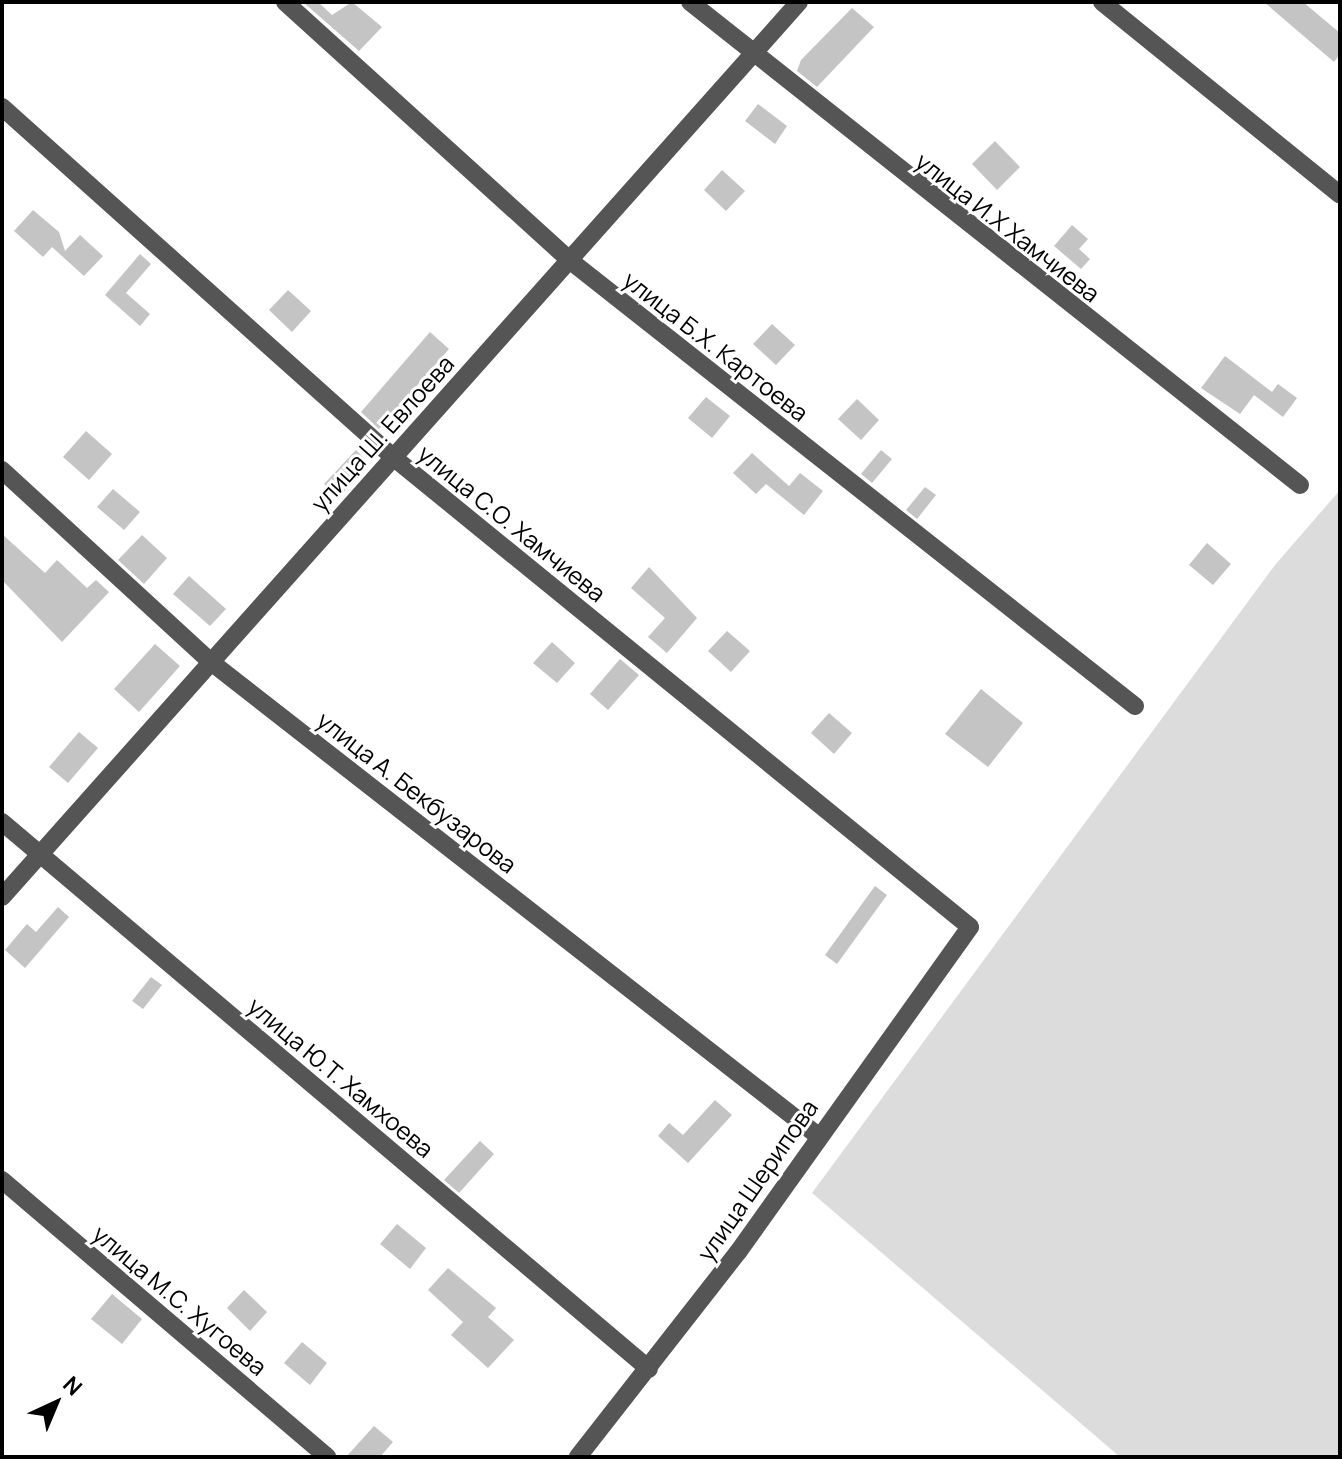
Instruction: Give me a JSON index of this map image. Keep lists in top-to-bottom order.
{
  "streets": {
    "street": [
      "улица И.Х Хамчиева",
      "улица Б.Х. Картоева",
      "улица Ш. Евлоева",
      "улица С.О. Хамчиева",
      "улица А. Бекбузарова",
      "улица Ю.Т. Хамхоева",
      "улица Шерипова",
      "улица М.С. Хугоева"
    ]
  },
  "crossings": [
    ["улица И.Х Хамчиева", "улица Ш. Евлоева"],
    ["улица Б.Х. Картоева", "улица Ш. Евлоева"],
    ["улица Ш. Евлоева", "улица С.О. Хамчиева"],
    ["улица Ш. Евлоева", "улица А. Бекбузарова"],
    ["улица Ш. Евлоева", "улица Ю.Т. Хамхоева"],
    ["улица С.О. Хамчиева", "улица Шерипова"],
    ["улица А. Бекбузарова", "улица Шерипова"],
    ["улица Ю.Т. Хамхоева", "улица Шерипова"]
  ],
  "north": "top right"
}
